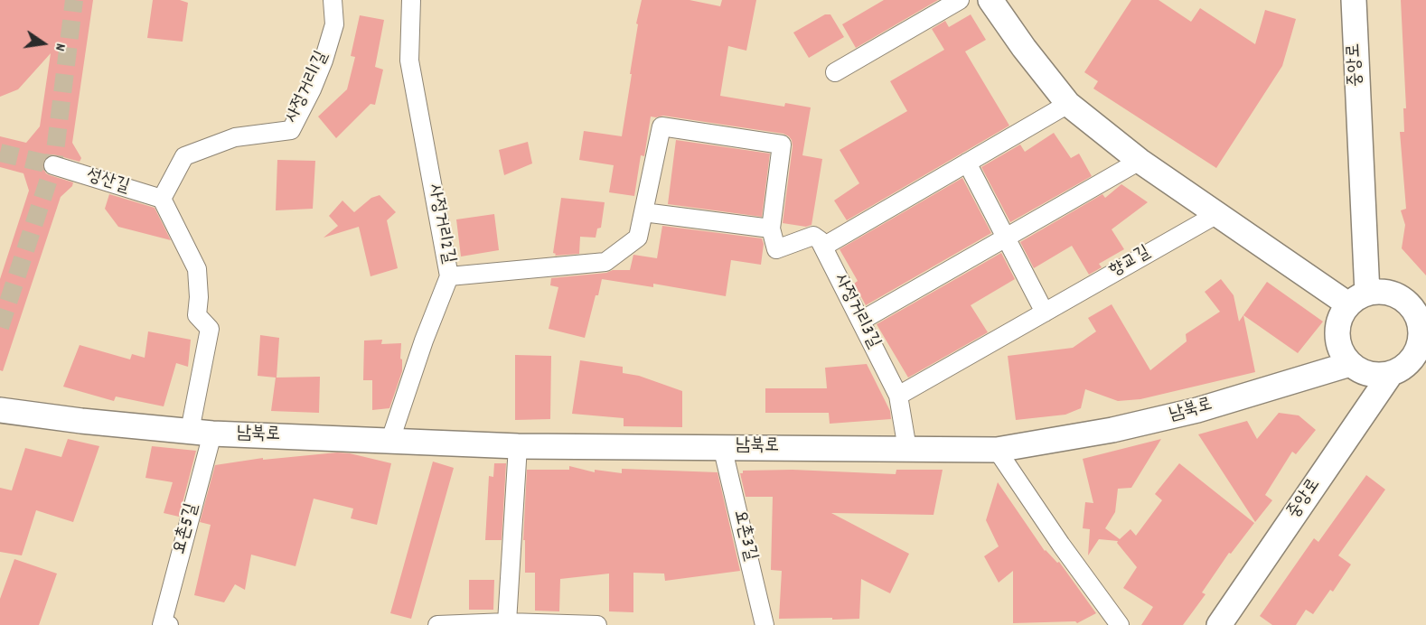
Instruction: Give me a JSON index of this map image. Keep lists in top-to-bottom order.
{
  "streets": {
    "main road": ["중앙로", "남북로"],
    "street": [
      "사정거리1길",
      "성산길",
      "사정거리2길",
      "향교길",
      "사정거리3길",
      "요촌5길",
      "요촌3길"
    ]
  },
  "crossings": [
    ["중앙로", "남북로"],
    ["사정거리1길", "성산길"],
    ["사정거리2길", "남북로"],
    ["향교길", "사정거리3길"],
    ["사정거리3길", "남북로"],
    ["남북로", "요촌5길"],
    ["남북로", "요촌3길"]
  ],
  "north": "right"
}
